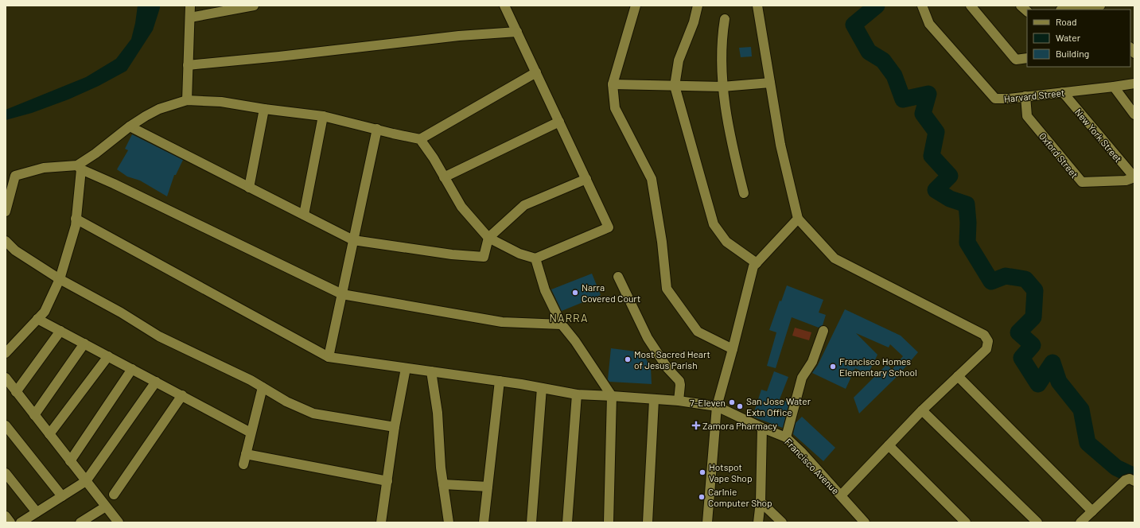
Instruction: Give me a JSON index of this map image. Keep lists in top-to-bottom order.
{
  "streets": {
    "street": [
      "Harvard Street",
      "New York Street",
      "Oxford Street",
      "Francisco Avenue"
    ]
  },
  "crossings": [
    ["Harvard Street", "New York Street"],
    ["Harvard Street", "Oxford Street"],
    ["New York Street", "Oxford Street"]
  ],
  "districts": ["NARRA"],
  "places": {
    "other": [
      "Narra Covered Court",
      "Most Sacred Heart of Jesus Parish",
      "Francisco Homes Elementary School",
      "7-Eleven",
      "San Jose Water Extn Office",
      "Hotspot Vape Shop",
      "Carlnie Computer Shop"
    ],
    "health": ["Zamora Pharmacy"]
  },
  "legend": ["Road", "Water", "Building"]
}
